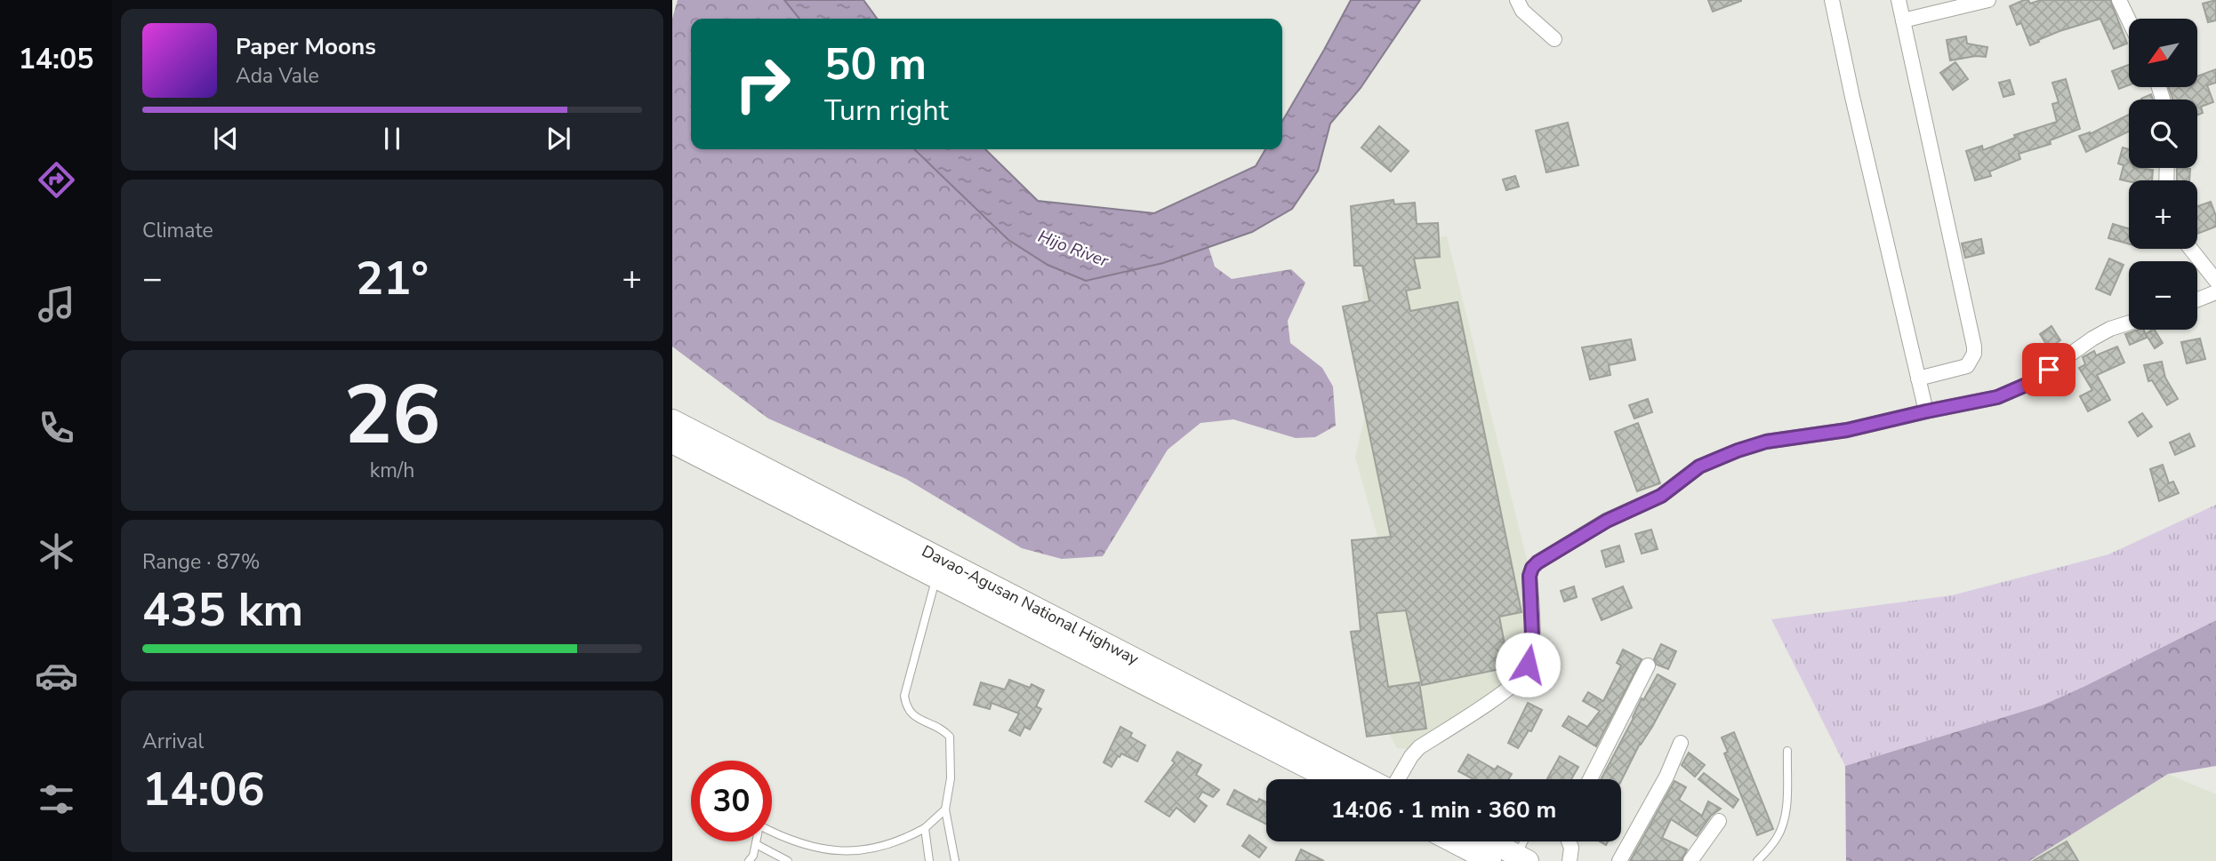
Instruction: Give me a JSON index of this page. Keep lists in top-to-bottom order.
{
  "streets": {
    "highway": ["Davao-Agusan National Highway"]
  },
  "water": ["Hijo River"],
  "north": "bottom left",
  "page": {
    "tabs": "14:05",
    "map_buttons": ["+", "−"],
    "turn": ["50 m", "Turn right"],
    "song": ["Paper Moons", "Ada Vale"],
    "tile": [
      "Climate",
      ["26", "km/h"],
      ["Range · 87%", "435 km"],
      ["Arrival", "14:06"]
    ],
    "heat": ["−", "21°", "+"],
    "limit": "30",
    "trip": "14:06 · 1 min · 360 m"
  }
}
